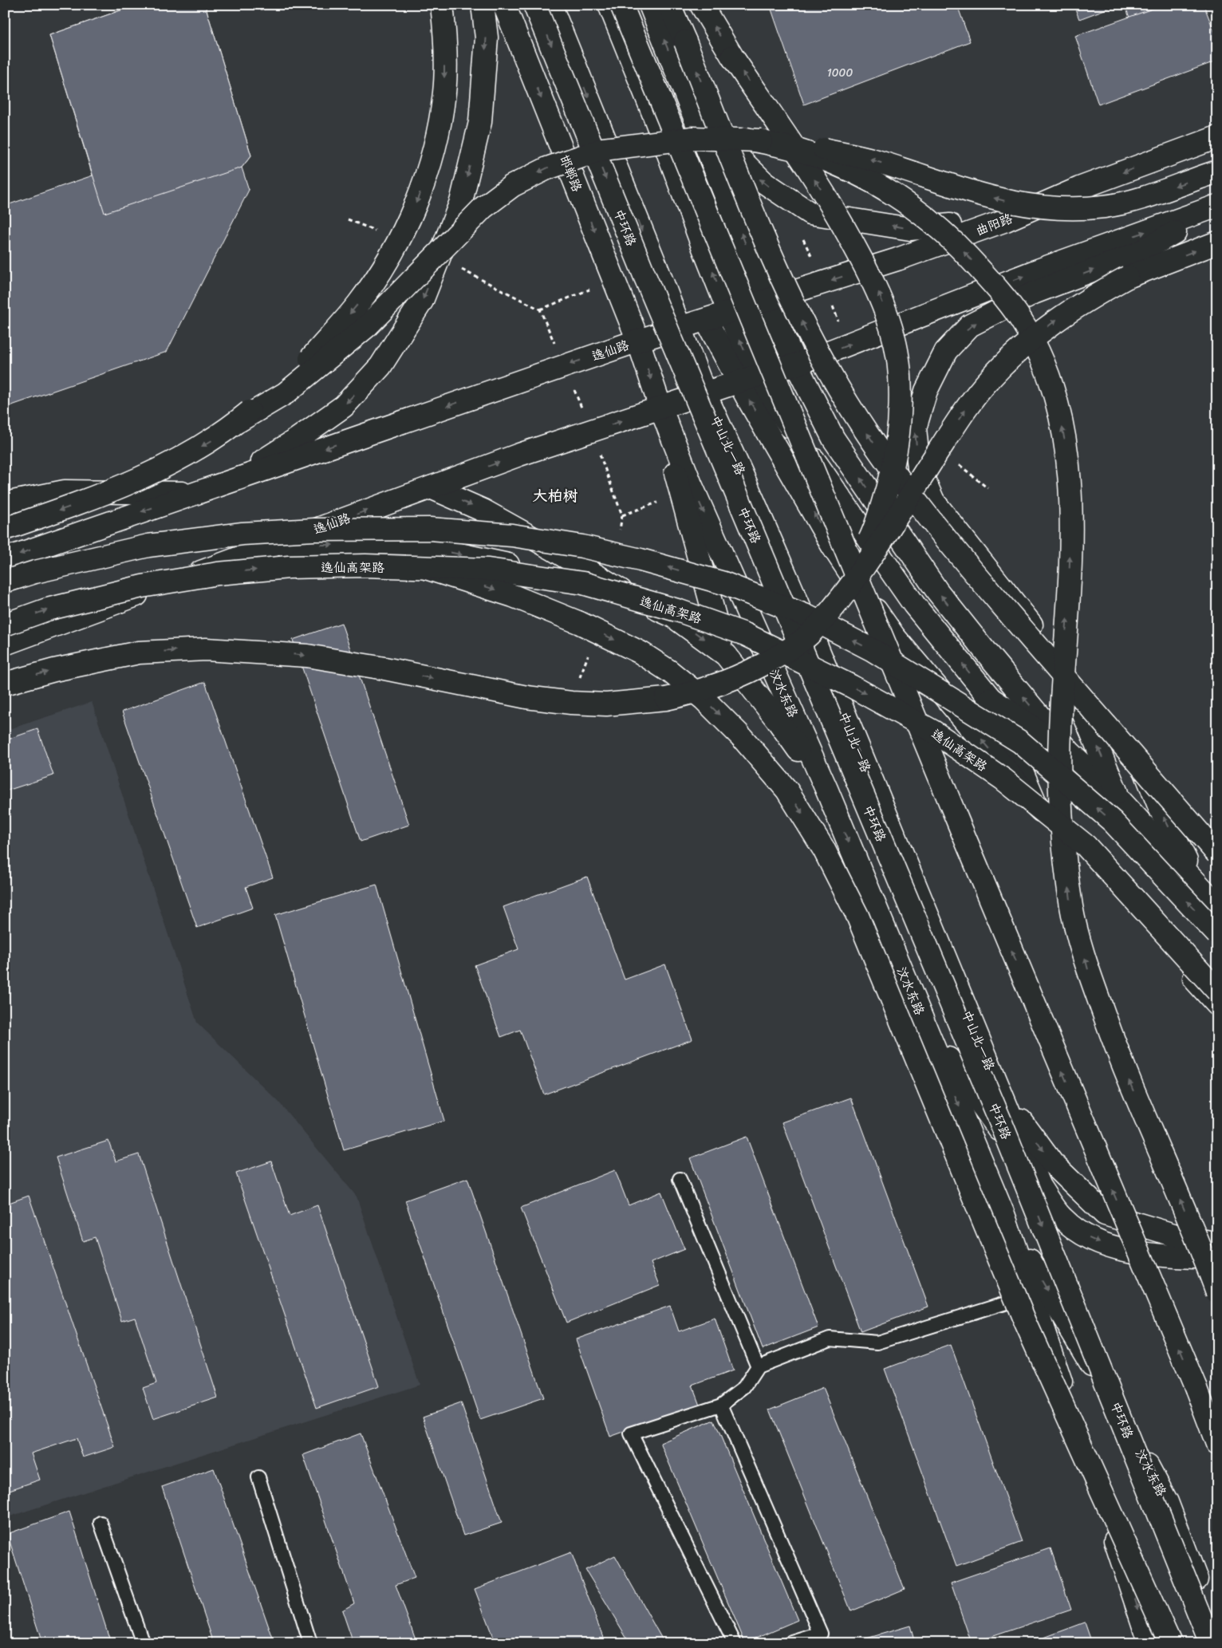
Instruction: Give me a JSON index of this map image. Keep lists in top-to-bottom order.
{
  "streets": {
    "main road": [
      "邯郸路",
      "曲阳路",
      "中环路",
      "逸仙路",
      "中山北一路",
      "逸仙高架路",
      "汶水东路"
    ]
  },
  "crossings": [
    ["邯郸路", "逸仙路"],
    ["邯郸路", "汶水东路"],
    ["曲阳路", "逸仙路"],
    ["逸仙路", "中山北一路"],
    ["逸仙路", "汶水东路"]
  ],
  "districts": ["大柏树"],
  "house_numbers": ["1000"]
}
